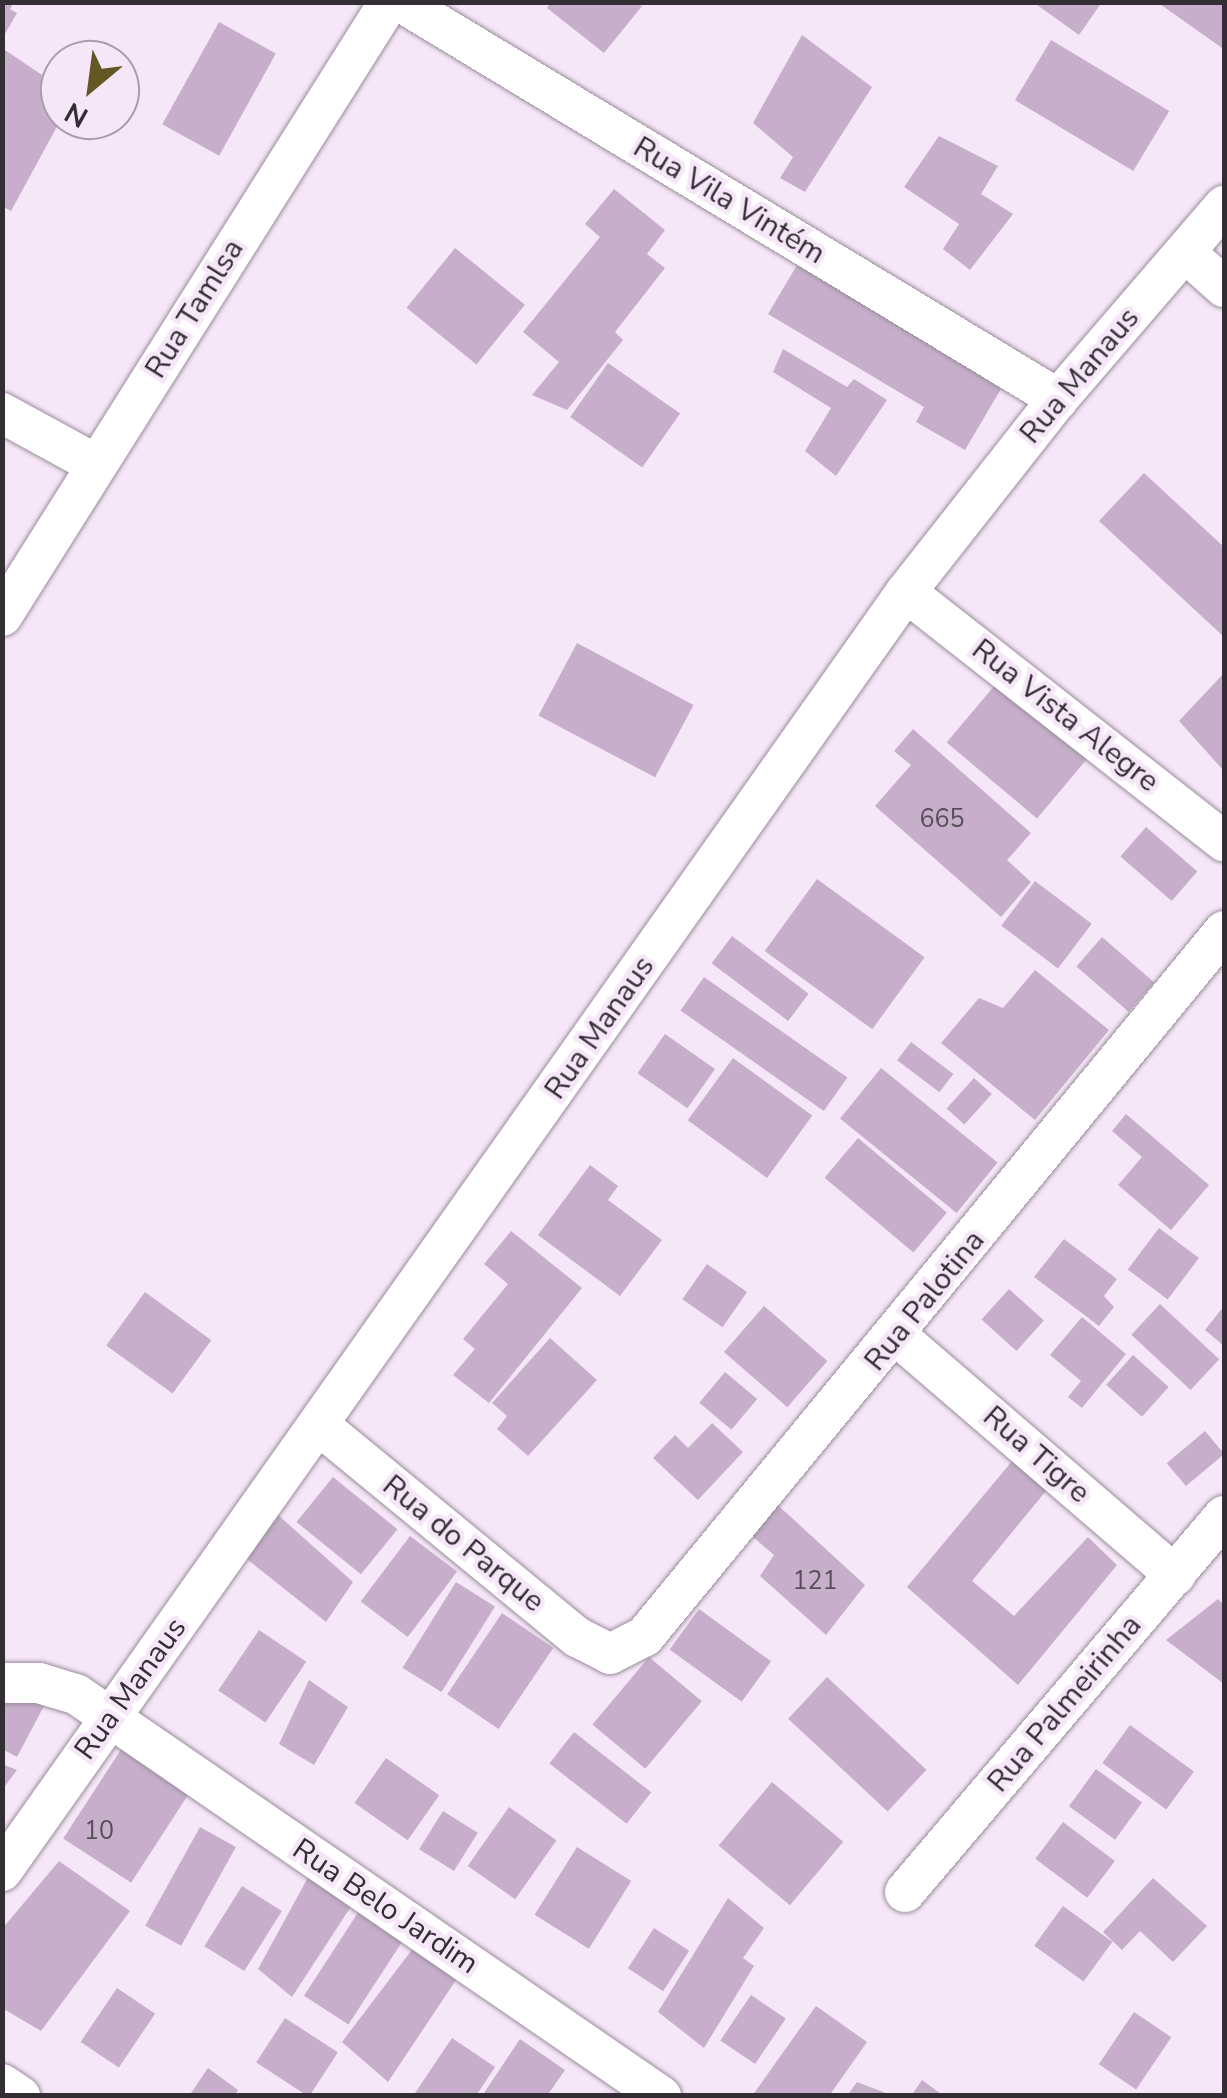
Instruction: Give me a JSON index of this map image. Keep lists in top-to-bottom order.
{
  "streets": {
    "street": [
      "Rua Vila Vintém",
      "Rua Tamlsa",
      "Rua Manaus",
      "Rua Vista Alegre",
      "Rua Palotina",
      "Rua Tigre",
      "Rua do Parque",
      "Rua Palmeirinha",
      "Rua Belo Jardim"
    ]
  },
  "crossings": [
    ["Rua Vila Vintém", "Rua Manaus"],
    ["Rua Manaus", "Rua Vista Alegre"],
    ["Rua Manaus", "Rua do Parque"],
    ["Rua Manaus", "Rua Belo Jardim"],
    ["Rua Palotina", "Rua Tigre"],
    ["Rua Palotina", "Rua do Parque"],
    ["Rua Tigre", "Rua Palmeirinha"]
  ],
  "house_numbers": ["665", "121", "10"],
  "north": "bottom left"
}
